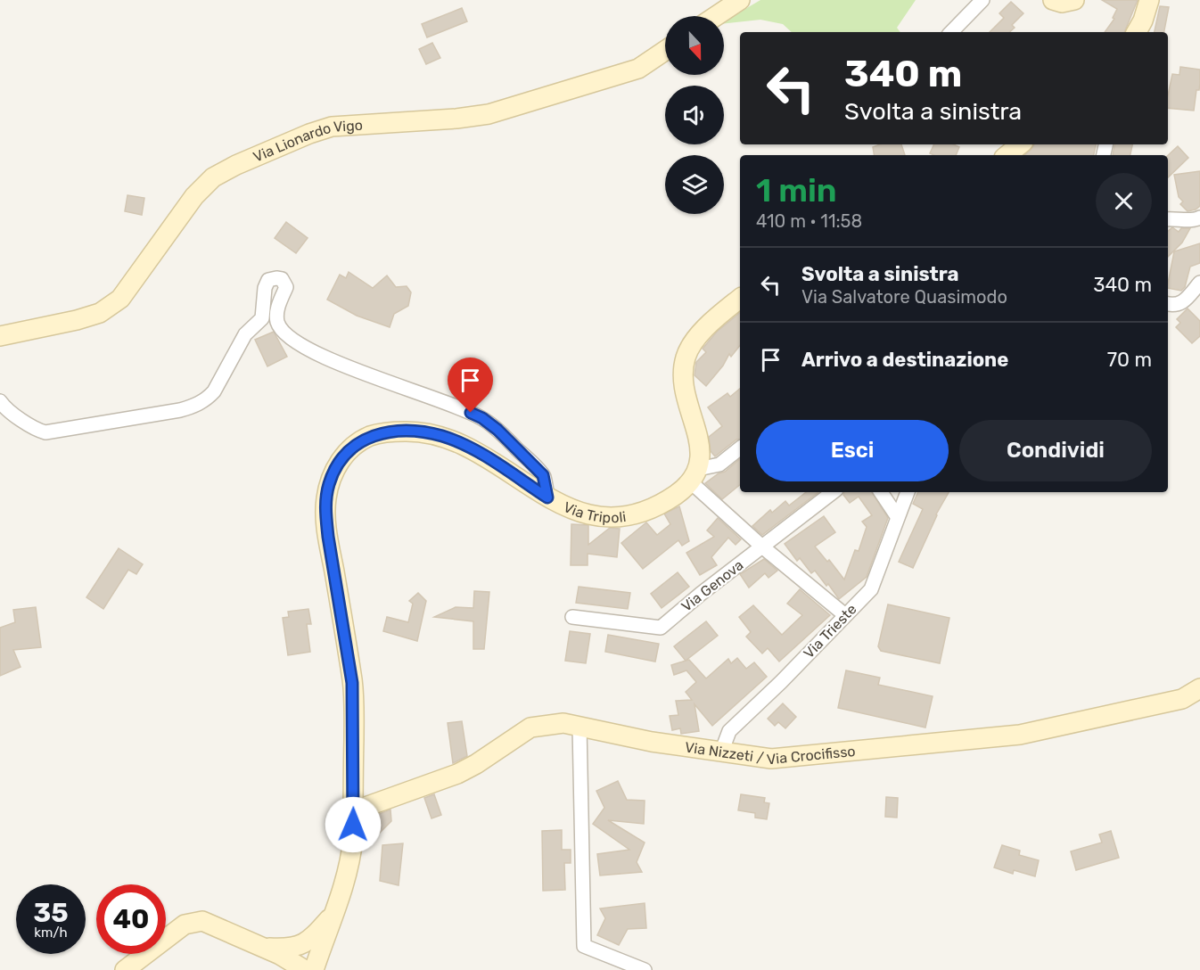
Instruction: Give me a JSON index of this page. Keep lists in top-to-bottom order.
{
  "streets": {
    "street": [
      "Via Lionardo Vigo",
      "Via Tripoli",
      "Via Genova",
      "Via Trieste",
      "Via Nizzeti / Via Crocifisso"
    ]
  },
  "crossings": [
    ["Via Tripoli", "Via Nizzeti / Via Crocifisso"],
    ["Via Trieste", "Via Nizzeti / Via Crocifisso"]
  ],
  "north": "bottom",
  "page": {
    "turn": ["340 m", "Svolta a sinistra"],
    "heading": ["1 min", "410 m · 11:58"],
    "list": [
      {
        "name": "Svolta a sinistra",
        "note": "Via Salvatore Quasimodo",
        "value": "340 m"
      },
      {
        "name": "Arrivo a destinazione",
        "value": "70 m"
      }
    ],
    "buttons": ["Esci", "Condividi"],
    "speed": "35 km/h",
    "limit": "40"
  }
}
